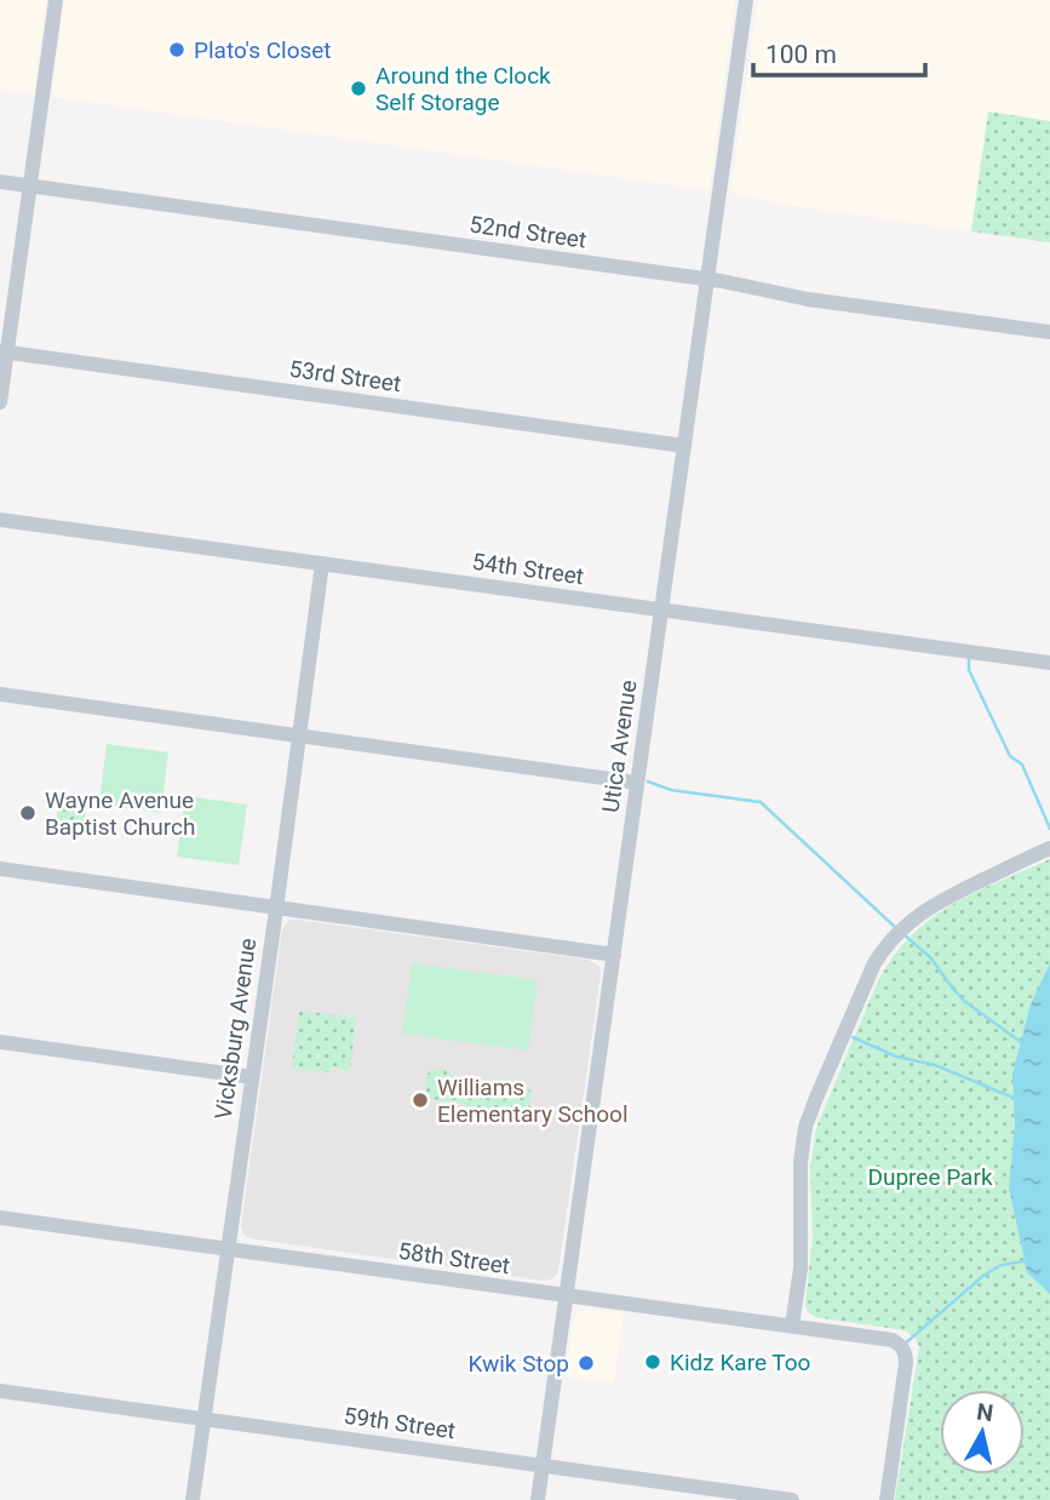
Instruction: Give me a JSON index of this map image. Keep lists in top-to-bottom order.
{
  "streets": {
    "street": [
      "52nd Street",
      "53rd Street",
      "54th Street",
      "Utica Avenue",
      "Vicksburg Avenue",
      "58th Street",
      "59th Street"
    ]
  },
  "crossings": [
    ["52nd Street", "Utica Avenue"],
    ["53rd Street", "Utica Avenue"],
    ["54th Street", "Utica Avenue"],
    ["54th Street", "Vicksburg Avenue"],
    ["Utica Avenue", "58th Street"],
    ["Utica Avenue", "59th Street"],
    ["Vicksburg Avenue", "58th Street"],
    ["Vicksburg Avenue", "59th Street"]
  ],
  "parks": ["Dupree Park"],
  "places": [
    "Plato's Closet",
    "Around the Clock Self Storage",
    "Wayne Avenue Baptist Church",
    "Williams Elementary School",
    "Kidz Kare Too",
    "Kwik Stop"
  ],
  "scale_bar": "100 m",
  "north": "top"
}
